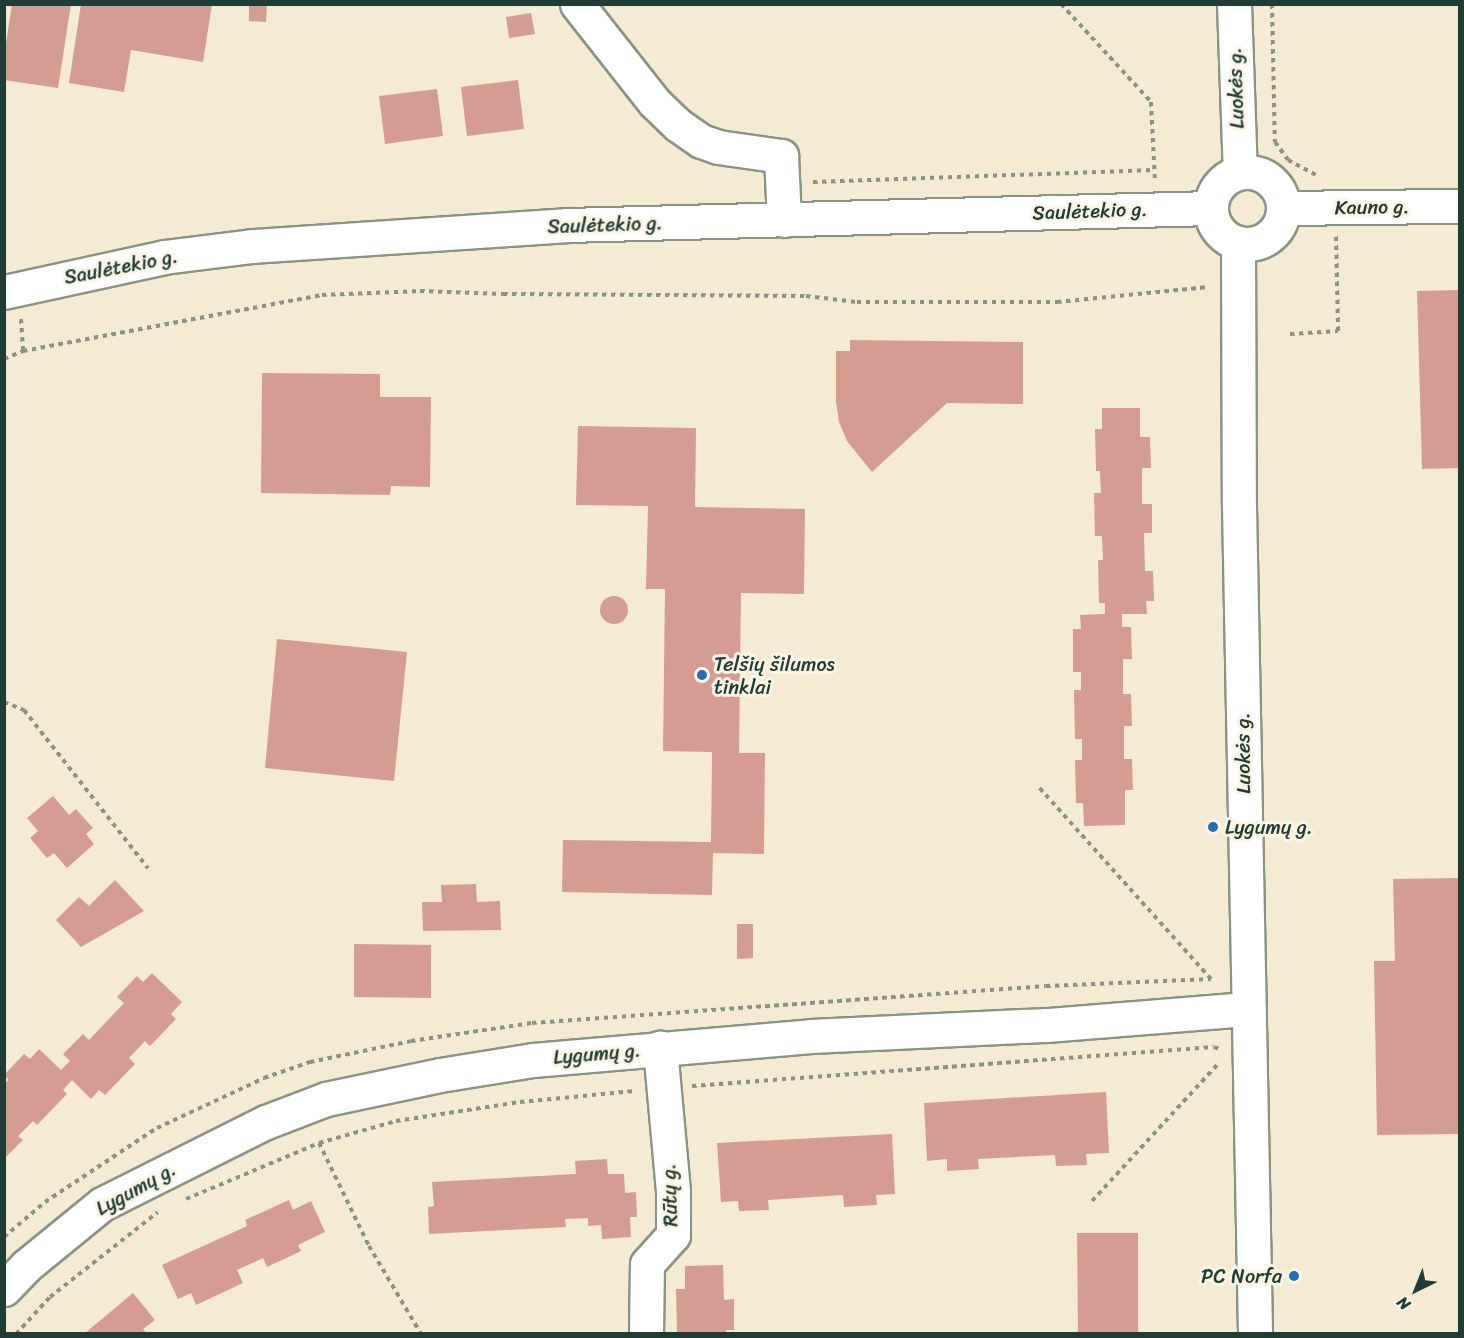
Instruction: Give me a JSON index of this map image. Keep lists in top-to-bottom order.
{
  "streets": {
    "street": [
      "Luokės g.",
      "Kauno g.",
      "Saulėtekio g.",
      "Lygumų g.",
      "Rūtų g."
    ]
  },
  "crossings": [
    ["Luokės g.", "Kauno g."],
    ["Luokės g.", "Saulėtekio g."],
    ["Luokės g.", "Lygumų g."],
    ["Kauno g.", "Saulėtekio g."],
    ["Lygumų g.", "Rūtų g."]
  ],
  "places": ["Telšių šilumos tinklai", "Lygumų g.", "PC Norfa"],
  "north": "bottom left"
}
